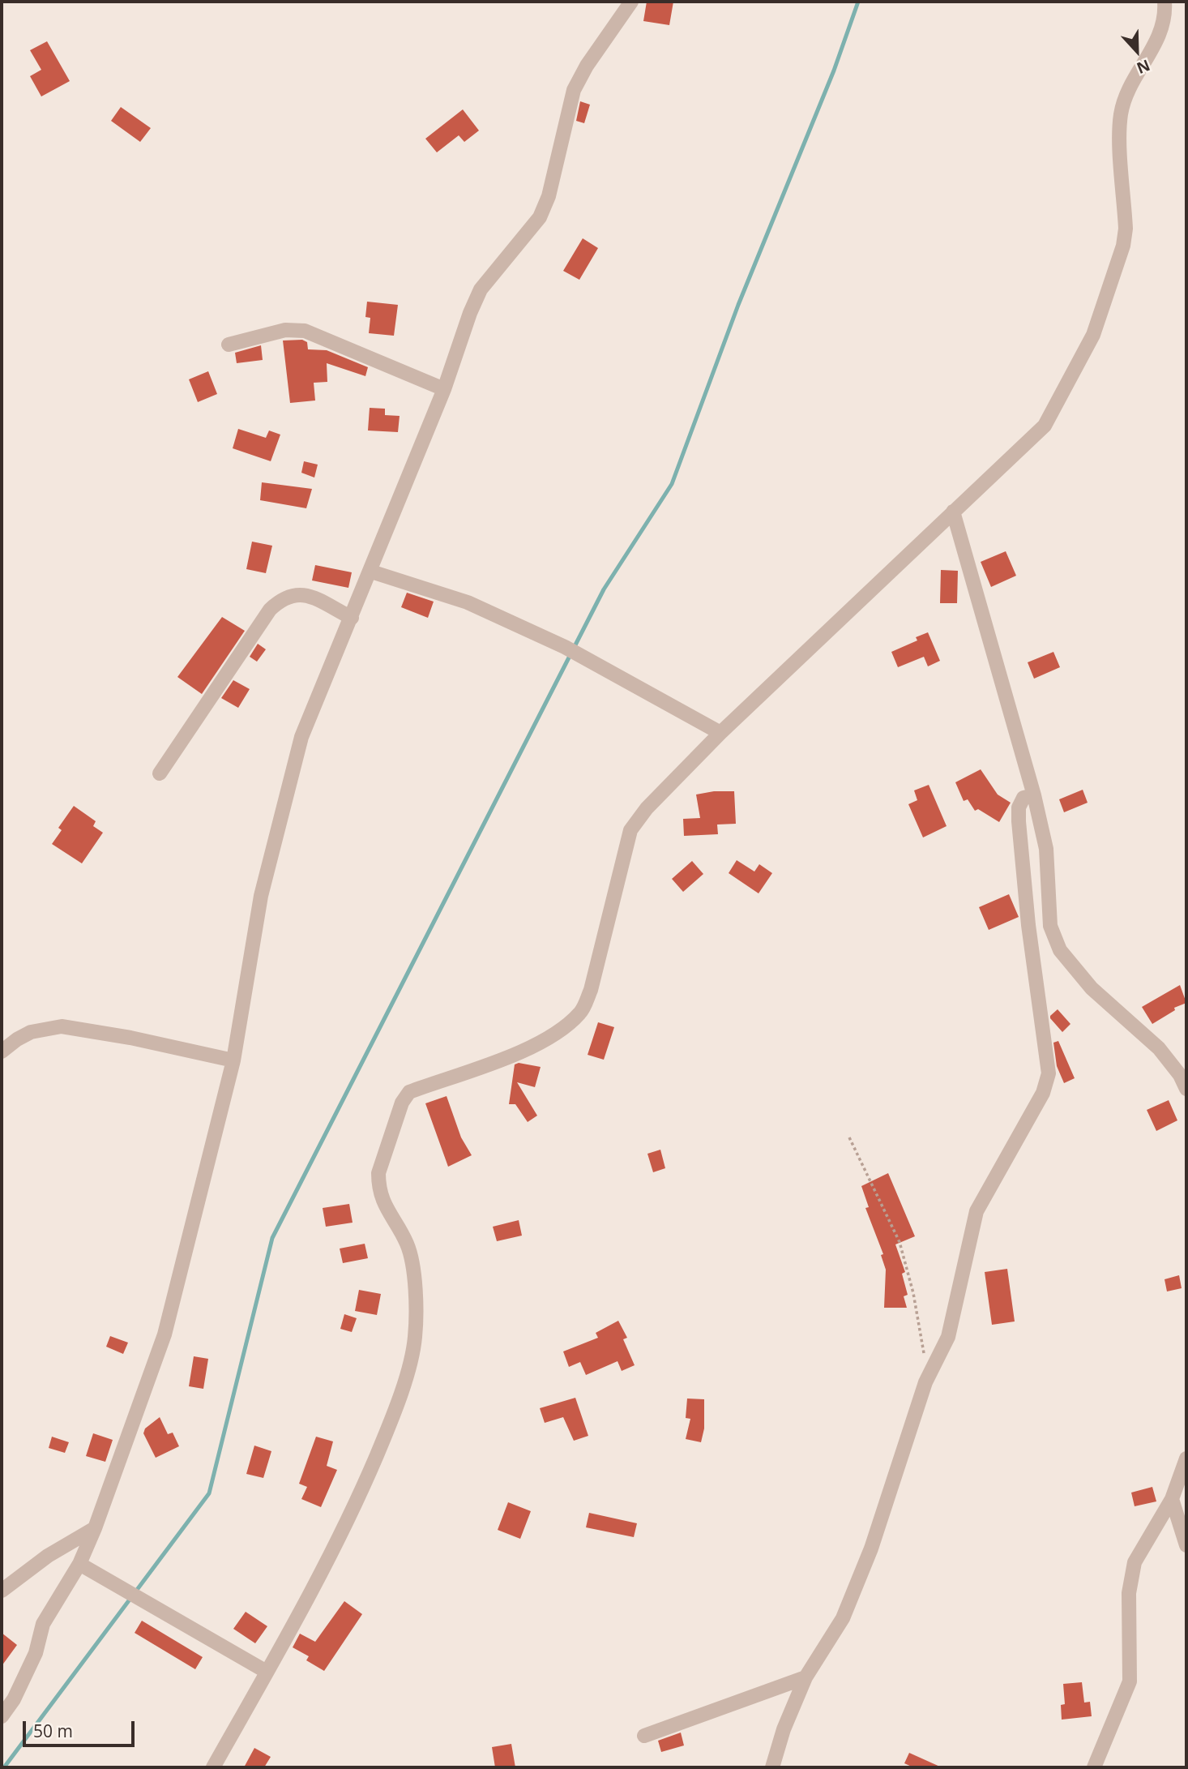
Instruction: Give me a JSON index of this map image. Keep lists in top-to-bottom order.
{
  "scale_bar": "50 m",
  "north": "bottom"
}
